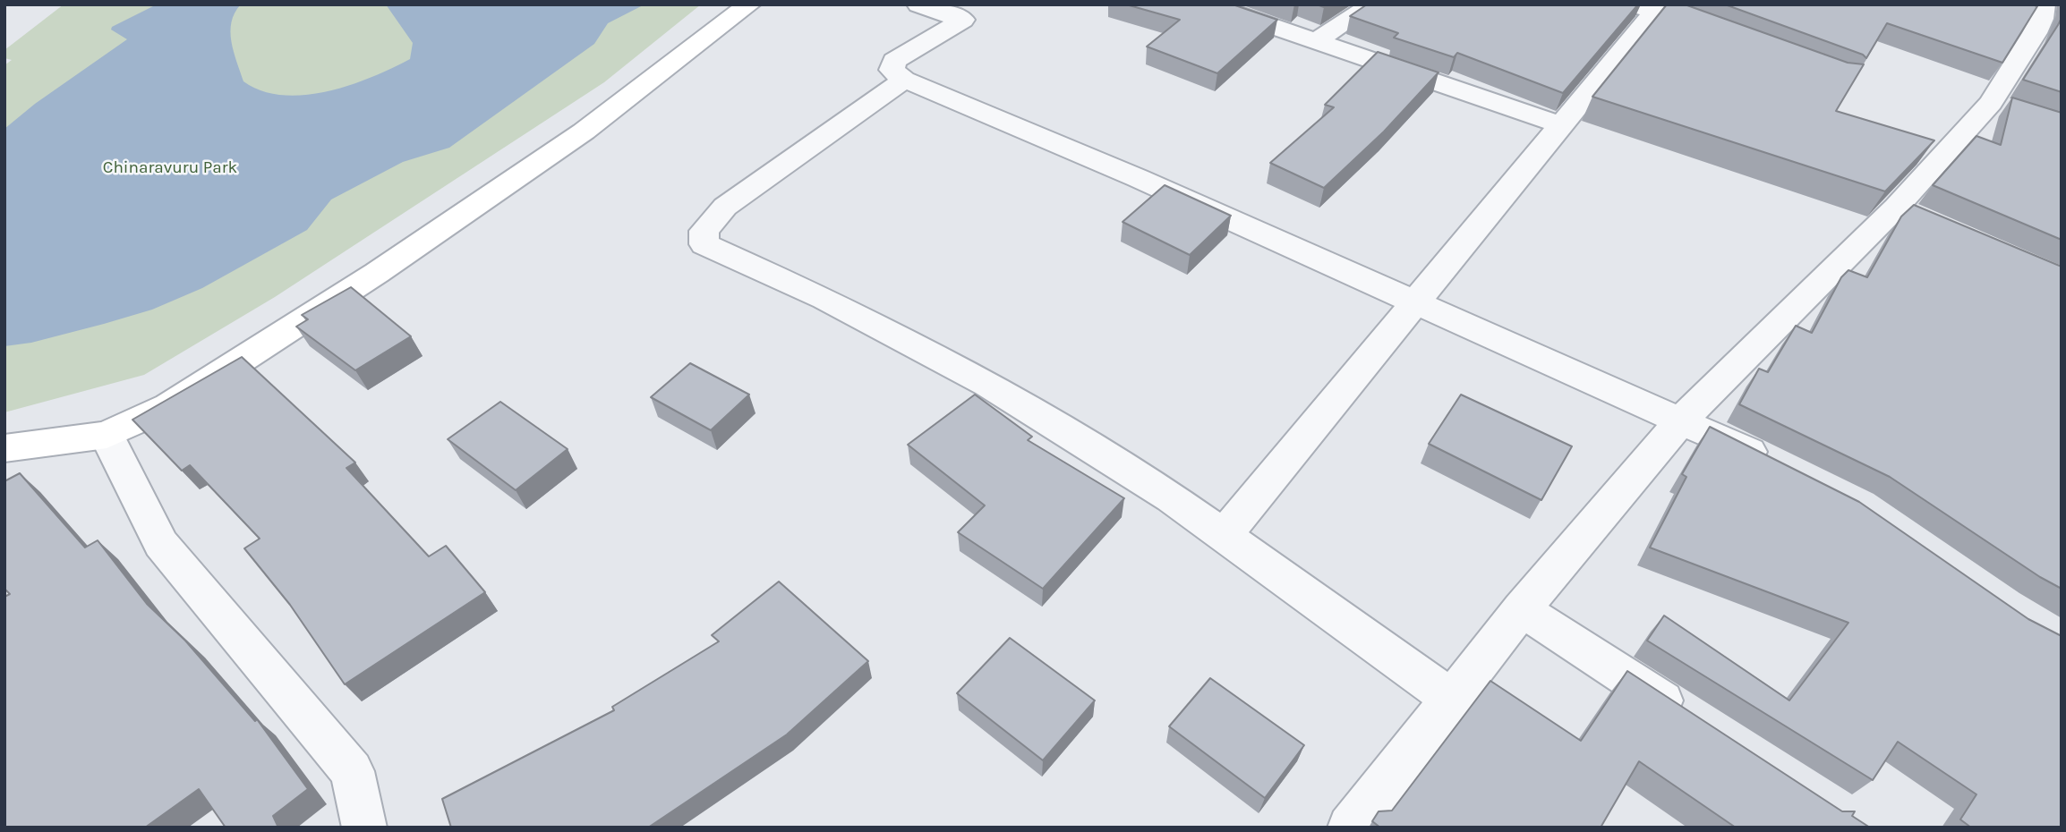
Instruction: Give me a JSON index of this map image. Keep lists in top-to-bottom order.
{
  "parks": ["Chinaravuru Park"]
}
